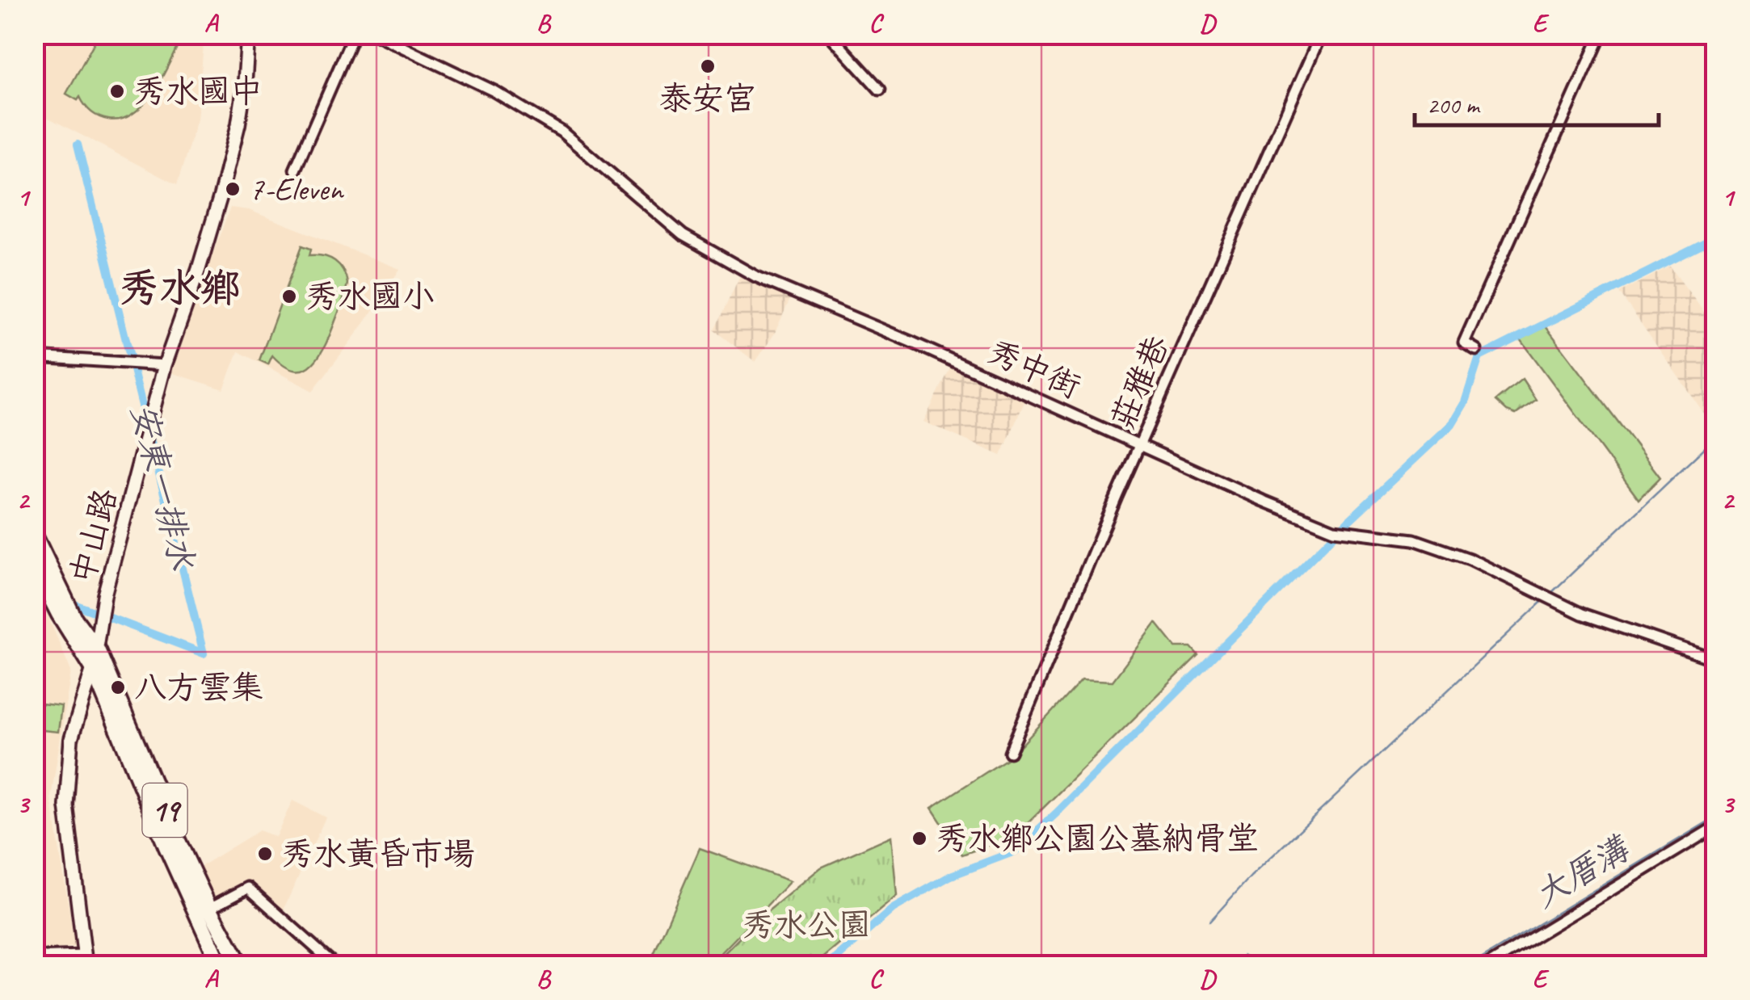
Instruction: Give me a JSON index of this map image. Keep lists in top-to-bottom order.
{
  "streets": {
    "main road": ["19"],
    "street": ["秀中街", "莊雅巷", "中山路"]
  },
  "crossings": [
    ["秀中街", "莊雅巷"],
    ["中山路", "19"]
  ],
  "districts": ["秀水鄉"],
  "water": ["安東一排水", "大厝溝"],
  "parks": ["秀水公園"],
  "places": [
    "泰安宮",
    "秀水國中",
    "7-Eleven",
    "秀水國小",
    "八方雲集",
    "秀水鄉公園公墓納骨堂",
    "秀水黃昏市場"
  ],
  "scale_bar": "200 m",
  "grid": {
    "columns": [
      "A",
      "B",
      "C",
      "D",
      "E"
    ],
    "rows": ["1", "2", "3"]
  }
}
